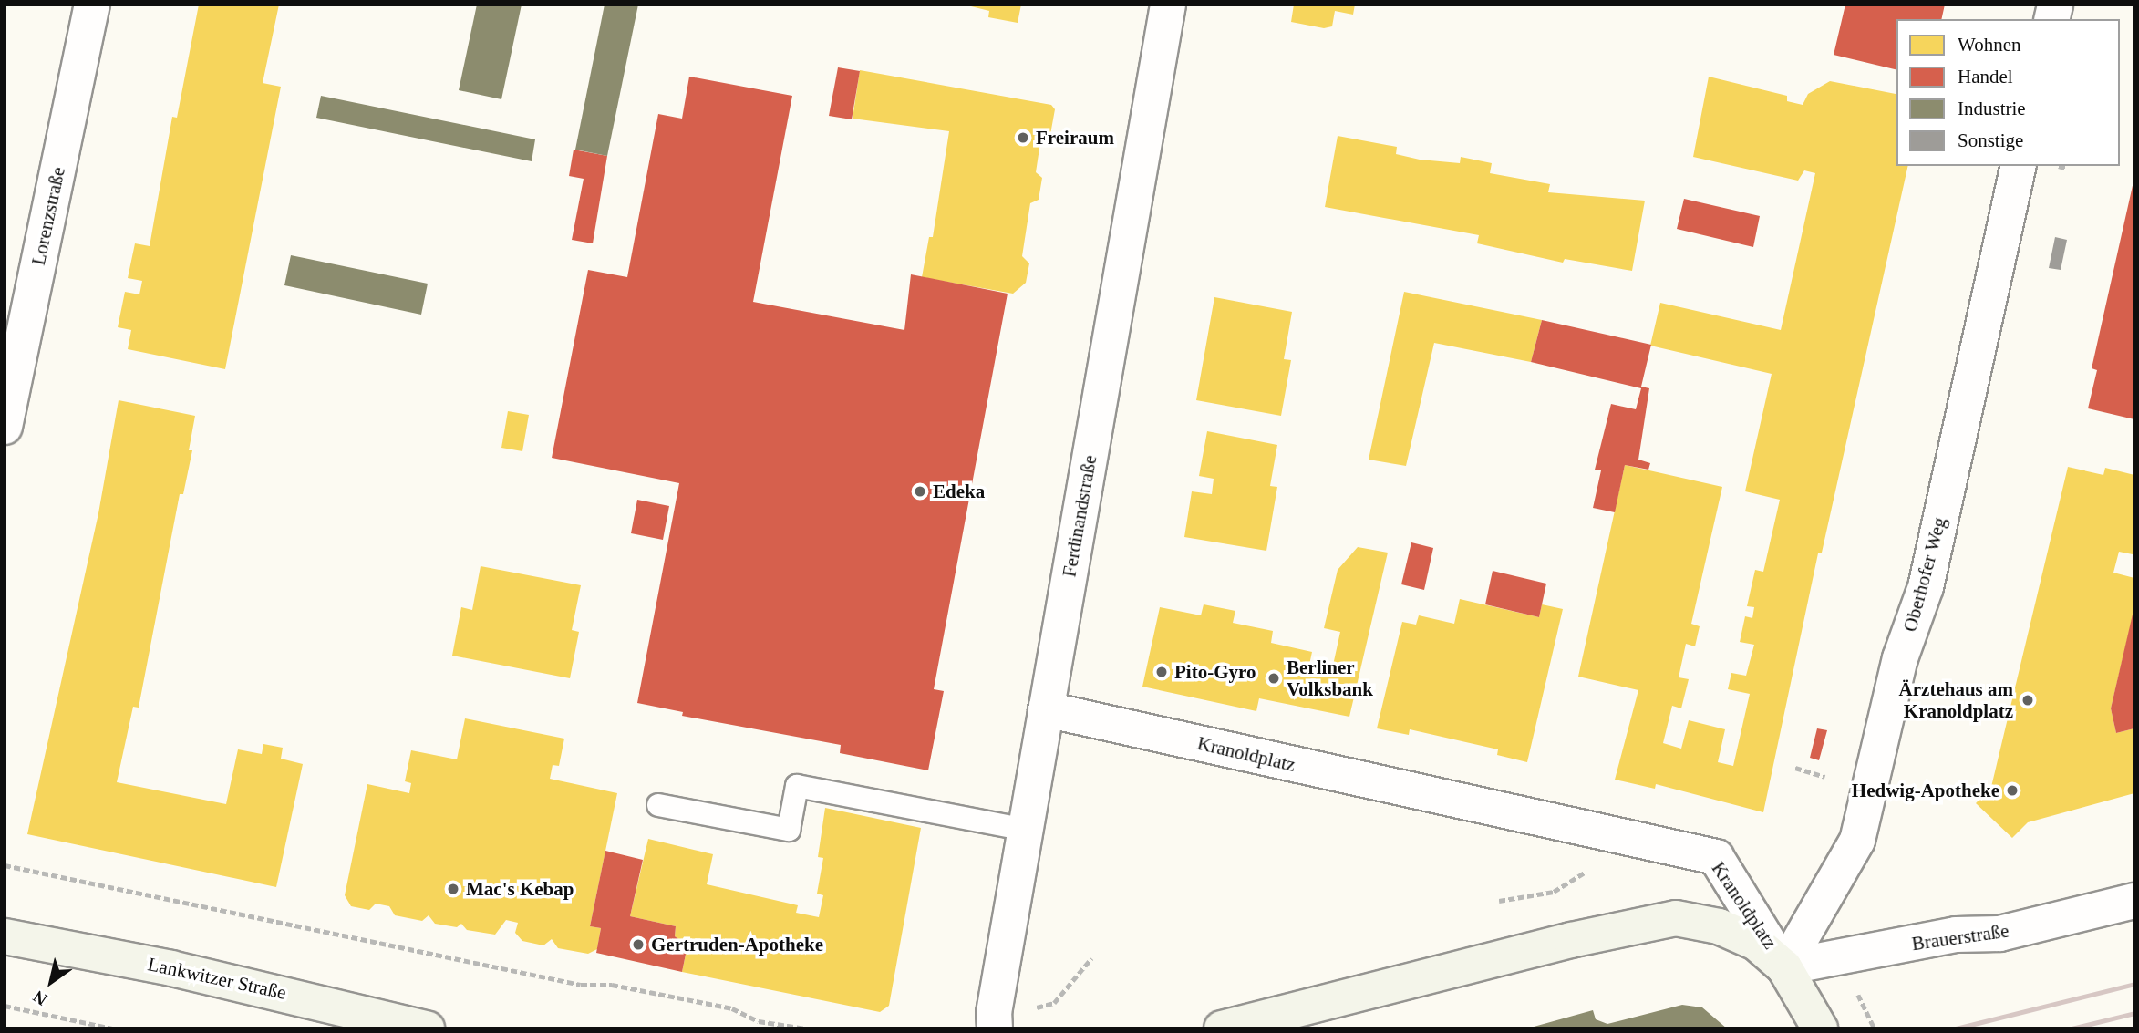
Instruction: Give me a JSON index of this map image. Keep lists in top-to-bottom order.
{
  "streets": {
    "main road": ["Kranoldplatz", "Lankwitzer Straße"],
    "street": [
      "Lorenzstraße",
      "Ferdinandstraße",
      "Oberhofer Weg",
      "Brauerstraße"
    ]
  },
  "crossings": [
    ["Ferdinandstraße", "Kranoldplatz"],
    ["Oberhofer Weg", "Kranoldplatz"],
    ["Oberhofer Weg", "Brauerstraße"],
    ["Kranoldplatz", "Brauerstraße"]
  ],
  "places": [
    "Freiraum",
    "Edeka",
    "Pito-Gyro",
    "Berliner Volksbank",
    "Ärztehaus am Kranoldplatz",
    "Hedwig-Apotheke",
    "Mac's Kebap",
    "Gertruden-Apotheke"
  ],
  "legend": [
    "Wohnen",
    "Handel",
    "Industrie",
    "Sonstige"
  ],
  "north": "bottom left"
}
